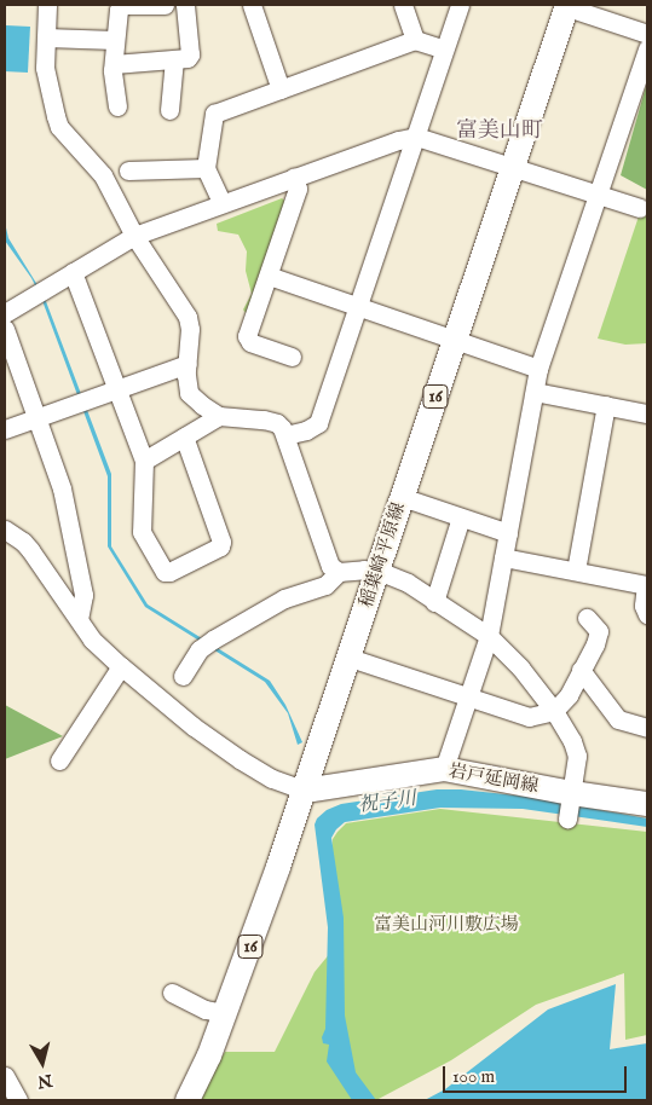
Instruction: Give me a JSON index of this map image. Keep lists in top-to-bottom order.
{
  "streets": {
    "main road": ["16", "稲葉崎平原線", "岩戸延岡線"]
  },
  "crossings": [
    ["稲葉崎平原線", "岩戸延岡線"]
  ],
  "districts": ["富美山町"],
  "water": ["祝子川"],
  "parks": ["富美山河川敷広場"],
  "scale_bar": "100 m",
  "north": "bottom"
}
